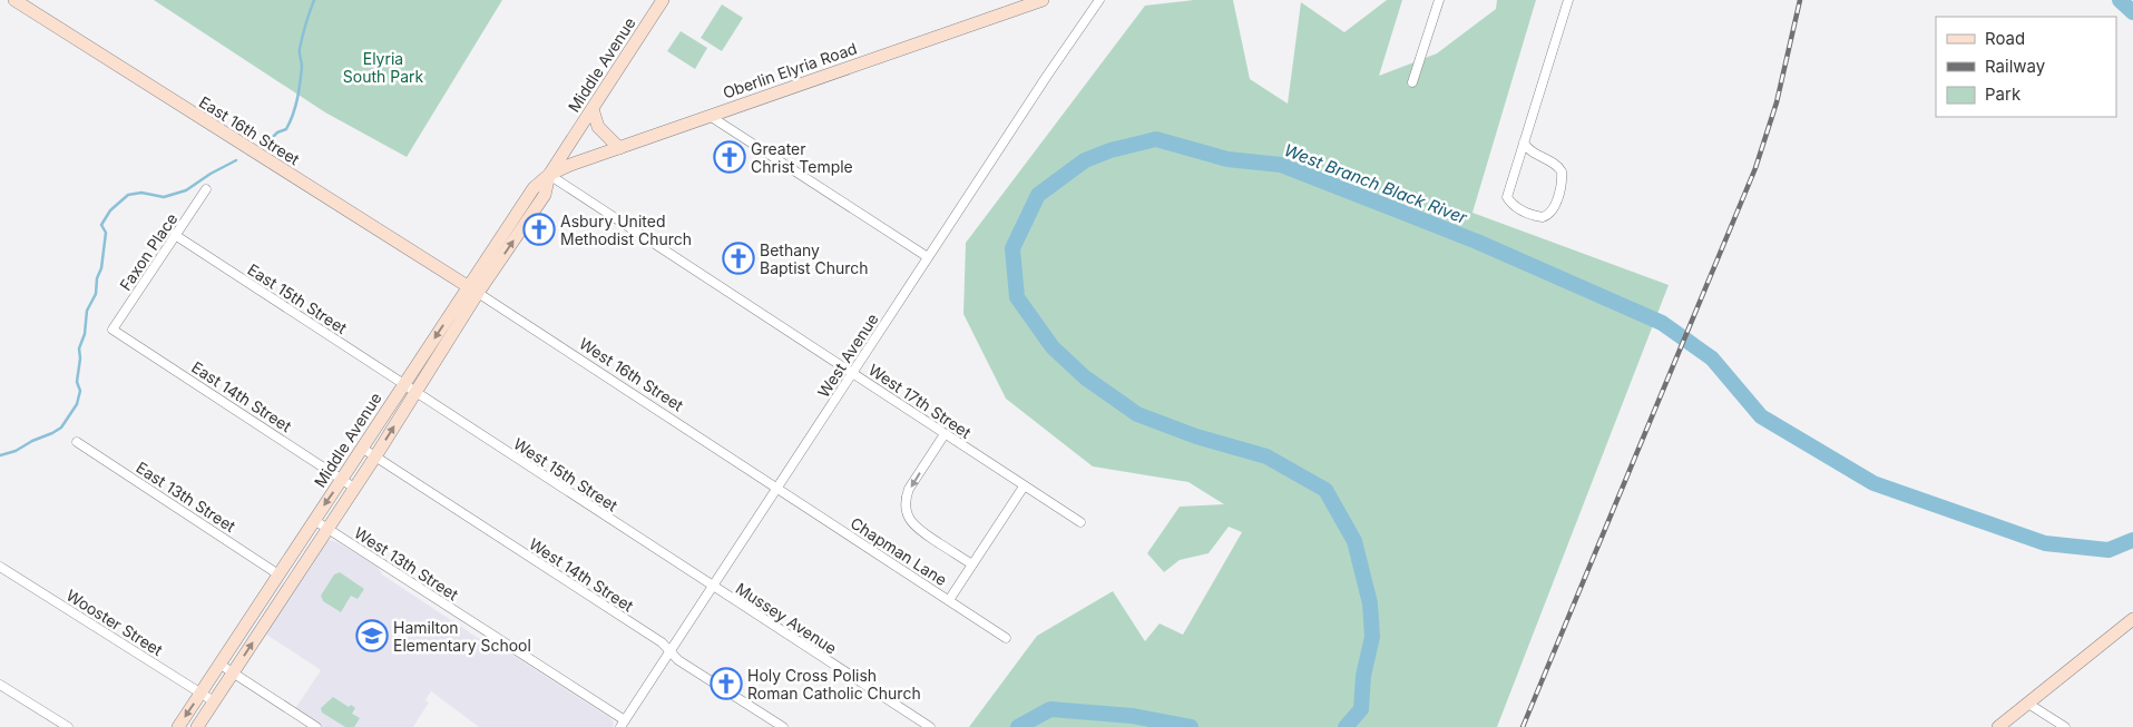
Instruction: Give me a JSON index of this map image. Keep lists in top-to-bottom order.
{
  "streets": {
    "main road": ["Middle Avenue", "Oberlin Elyria Road", "East 16th Street"],
    "street": [
      "Faxon Place",
      "East 15th Street",
      "West Avenue",
      "West 16th Street",
      "East 14th Street",
      "West 17th Street",
      "West 15th Street",
      "East 13th Street",
      "Chapman Lane",
      "West 13th Street",
      "West 14th Street",
      "Mussey Avenue",
      "Wooster Street"
    ]
  },
  "crossings": [
    ["Middle Avenue", "Oberlin Elyria Road"],
    ["Middle Avenue", "East 16th Street"],
    ["Middle Avenue", "East 15th Street"],
    ["Middle Avenue", "West 16th Street"],
    ["Middle Avenue", "East 14th Street"],
    ["Middle Avenue", "West 17th Street"],
    ["Middle Avenue", "West 15th Street"],
    ["Middle Avenue", "East 13th Street"],
    ["Middle Avenue", "West 13th Street"],
    ["Middle Avenue", "West 14th Street"],
    ["Middle Avenue", "Wooster Street"],
    ["Oberlin Elyria Road", "West 17th Street"],
    ["East 16th Street", "West 16th Street"],
    ["Faxon Place", "East 15th Street"],
    ["Faxon Place", "East 14th Street"],
    ["East 15th Street", "West 15th Street"],
    ["West Avenue", "West 16th Street"],
    ["West Avenue", "West 17th Street"],
    ["West Avenue", "West 15th Street"],
    ["West Avenue", "Chapman Lane"],
    ["West Avenue", "West 13th Street"],
    ["West Avenue", "West 14th Street"],
    ["West Avenue", "Mussey Avenue"],
    ["West 16th Street", "Chapman Lane"],
    ["West 15th Street", "Mussey Avenue"]
  ],
  "water": ["West Branch Black River"],
  "parks": ["Elyria South Park"],
  "places": {
    "church": [
      "Greater Christ Temple",
      "Asbury United Methodist Church",
      "Bethany Baptist Church",
      "Holy Cross Polish Roman Catholic Church"
    ],
    "school or university": ["Hamilton Elementary School"]
  },
  "legend": ["Road", "Railway", "Park"]
}
